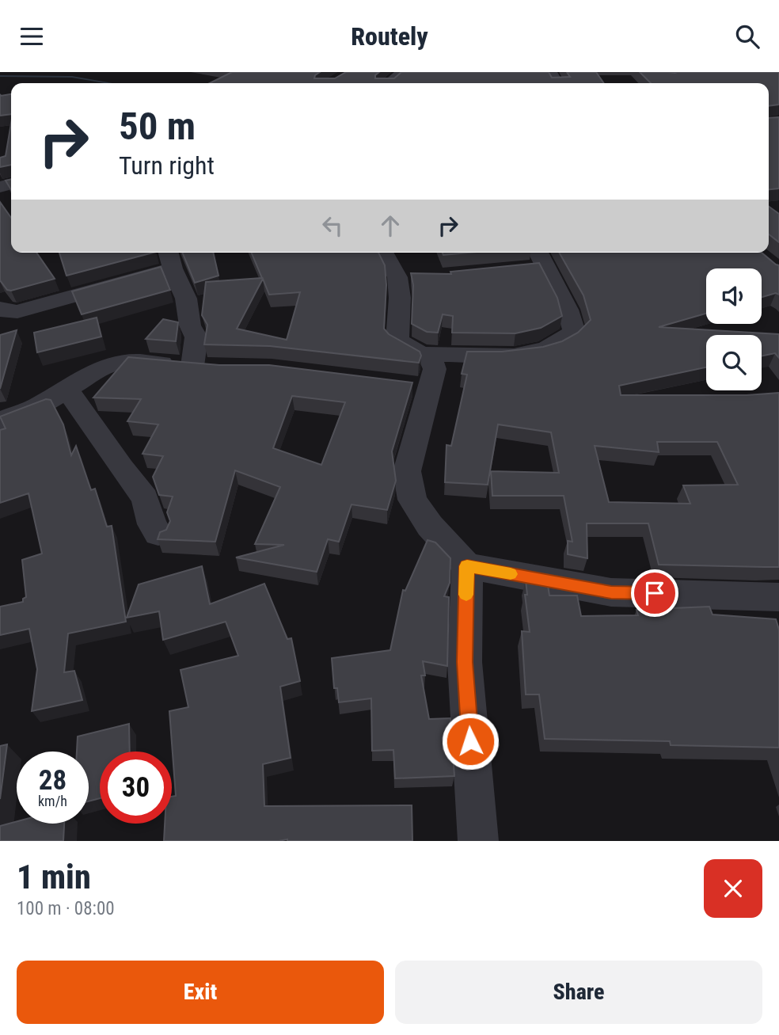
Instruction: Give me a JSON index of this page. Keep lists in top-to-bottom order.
{
  "page": {
    "header": "Routely",
    "turn": ["50 m", "Turn right"],
    "speed": "28 km/h",
    "limit": "30",
    "heading": ["1 min", "100 m · 08:00"],
    "buttons": ["Exit", "Share"]
  }
}
